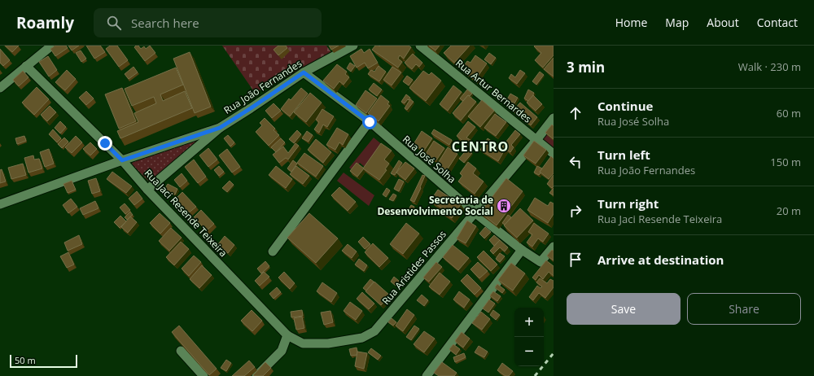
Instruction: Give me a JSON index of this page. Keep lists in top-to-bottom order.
{
  "streets": {
    "street": [
      "Rua João Fernandes",
      "Rua Artur Bernardes",
      "Rua José Solha",
      "Rua Jaci Resende Teixeira",
      "Rua Aristides Passos"
    ]
  },
  "crossings": [
    ["Rua João Fernandes", "Rua José Solha"],
    ["Rua João Fernandes", "Rua Jaci Resende Teixeira"],
    ["Rua Artur Bernardes", "Rua Aristides Passos"],
    ["Rua José Solha", "Rua Aristides Passos"],
    ["Rua Jaci Resende Teixeira", "Rua Aristides Passos"]
  ],
  "districts": ["CENTRO"],
  "places": {
    "building": ["Secretaria de Desenvolvimento Social"]
  },
  "scale_bar": "50 m",
  "page": {
    "header": "Roamly",
    "search": "Search here",
    "nav": [
      "Home",
      "Map",
      "About",
      "Contact"
    ],
    "heading": ["3 min", "Walk · 230 m"],
    "list": [
      ["Continue", "Rua José Solha", "60 m"],
      ["Turn left", "Rua João Fernandes", "150 m"],
      ["Turn right", "Rua Jaci Resende Teixeira", "20 m"],
      "Arrive at destination"
    ],
    "buttons": ["Save", "Share"],
    "map_buttons": ["+", "−"],
    "scale": "50 m"
  }
}
